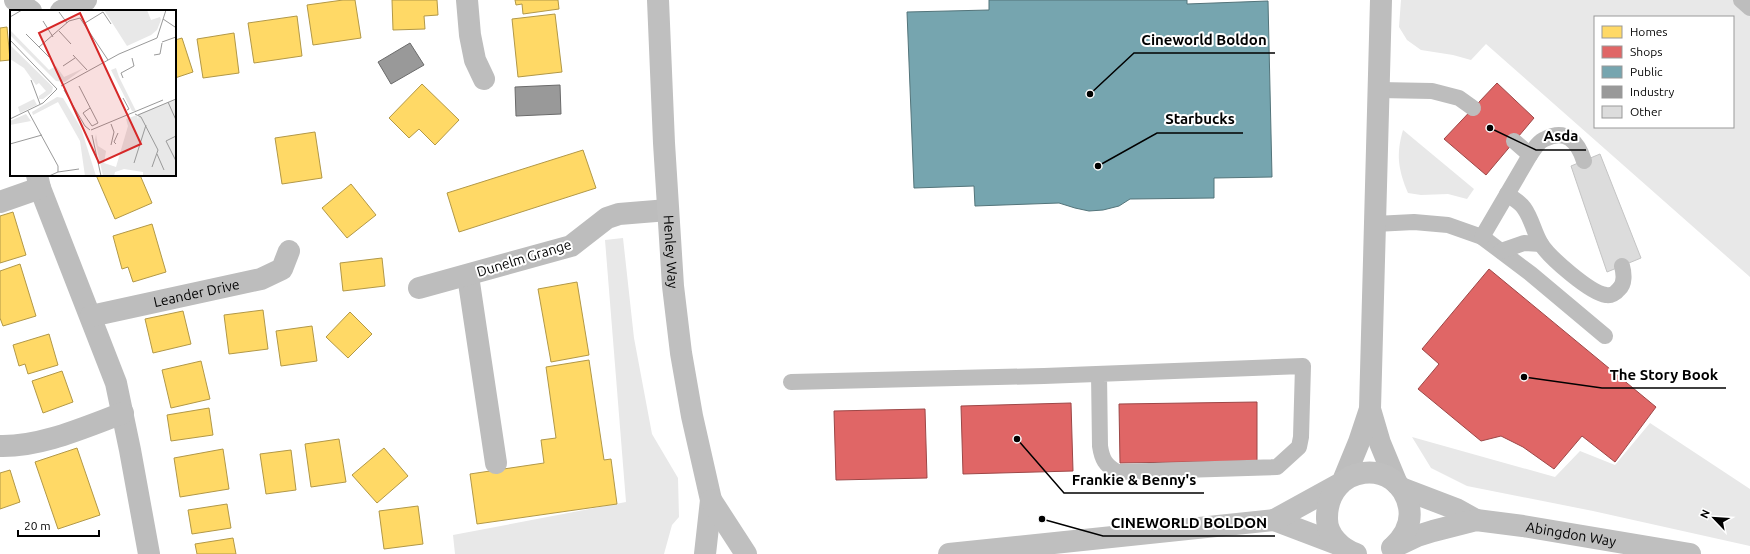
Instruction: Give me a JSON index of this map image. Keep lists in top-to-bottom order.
{
  "streets": {
    "main road": ["Henley Way", "Abingdon Way"],
    "street": ["Dunelm Grange", "Leander Drive"]
  },
  "crossings": [
    ["Henley Way", "Dunelm Grange"]
  ],
  "places": [
    "Cineworld Boldon",
    "Asda",
    "Starbucks",
    "The Story Book",
    "Frankie & Benny's",
    "CINEWORLD BOLDON"
  ],
  "legend": [
    "Homes",
    "Shops",
    "Public",
    "Industry",
    "Other"
  ],
  "scale_bar": "20 m",
  "north": "top left"
}
